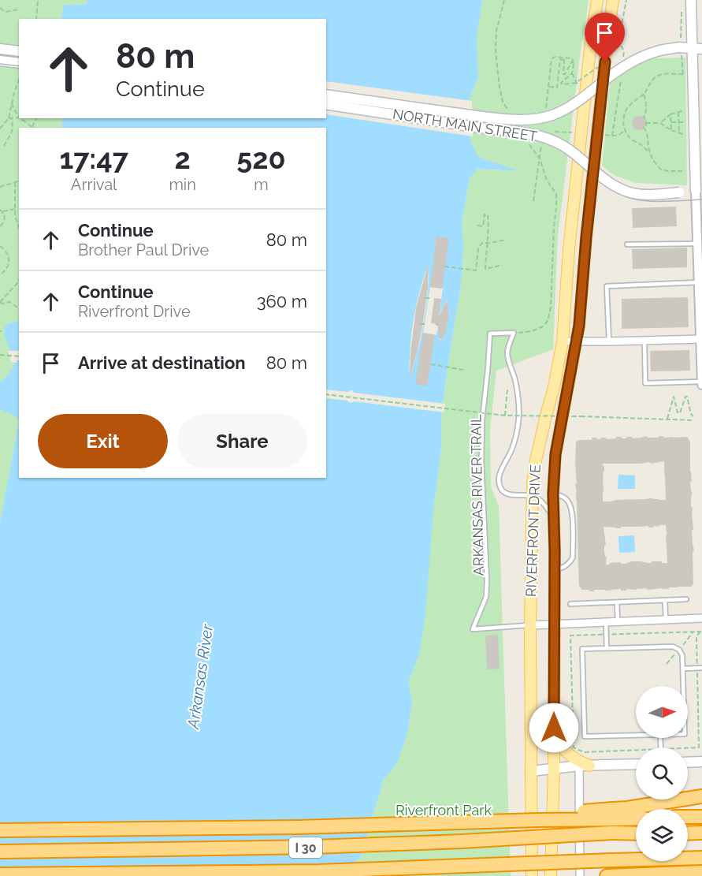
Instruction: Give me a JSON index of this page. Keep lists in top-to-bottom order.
{
  "streets": {
    "highway": ["I 30"],
    "main road": ["NORTH MAIN STREET", "RIVERFRONT DRIVE"],
    "path": ["ARKANSAS RIVER TRAIL"]
  },
  "water": ["Arkansas River"],
  "parks": ["Riverfront Park"],
  "north": "right",
  "page": {
    "turn": ["80 m", "Continue"],
    "eta": [
      "17:47",
      "Arrival",
      "2",
      "min",
      "520",
      "m"
    ],
    "list": [
      {
        "name": "Continue",
        "note": "Brother Paul Drive",
        "value": "80 m"
      },
      {
        "name": "Continue",
        "note": "Riverfront Drive",
        "value": "360 m"
      },
      {
        "name": "Arrive at destination",
        "value": "80 m"
      }
    ],
    "buttons": ["Exit", "Share"]
  }
}
